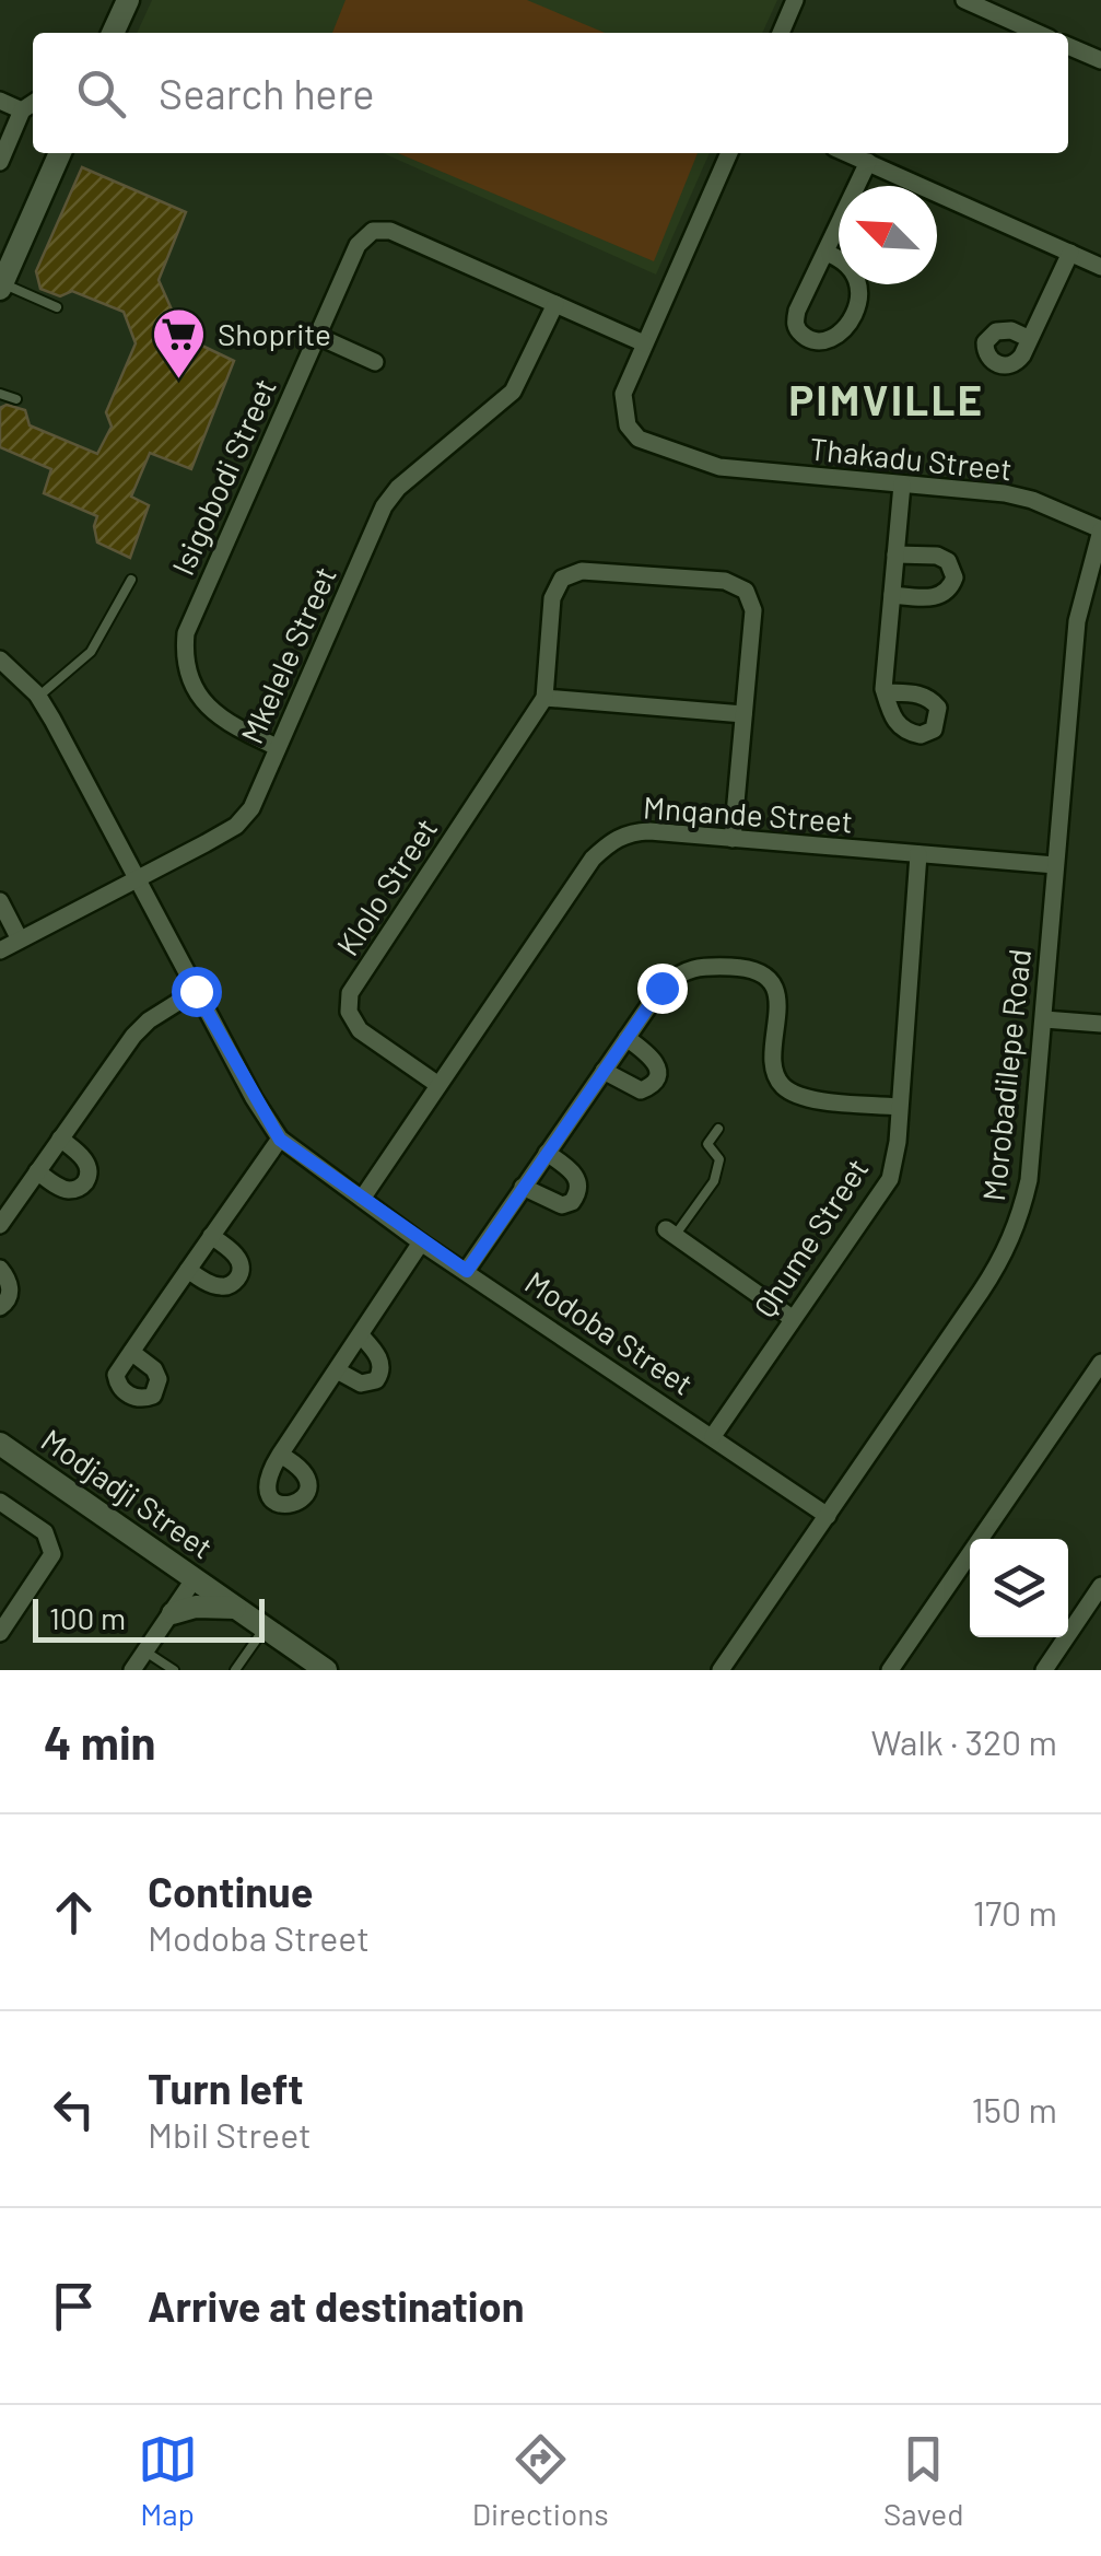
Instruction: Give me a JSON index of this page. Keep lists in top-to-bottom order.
{
  "streets": {
    "street": [
      "Thakadu Street",
      "Isigobodi Street",
      "Mkelele Street",
      "Mnqande Street",
      "Klolo Street",
      "Morobadilepe Road",
      "Qhume Street",
      "Modoba Street",
      "Modjadji Street"
    ]
  },
  "crossings": [
    ["Thakadu Street", "Isigobodi Street"],
    ["Thakadu Street", "Morobadilepe Road"],
    ["Isigobodi Street", "Mkelele Street"],
    ["Mkelele Street", "Modoba Street"],
    ["Mnqande Street", "Klolo Street"],
    ["Mnqande Street", "Morobadilepe Road"],
    ["Mnqande Street", "Qhume Street"],
    ["Mnqande Street", "Modoba Street"],
    ["Morobadilepe Road", "Modoba Street"],
    ["Qhume Street", "Modoba Street"]
  ],
  "districts": ["PIMVILLE"],
  "places": {
    "supermarket": ["Shoprite"]
  },
  "scale_bar": "100 m",
  "north": "top left",
  "page": {
    "search": "Search here",
    "scale": "100 m",
    "heading": ["4 min", "Walk · 320 m"],
    "list": [
      ["Continue", "Modoba Street", "170 m"],
      ["Turn left", "Mbil Street", "150 m"],
      "Arrive at destination"
    ],
    "nav": ["Map", "Directions", "Saved"]
  }
}
